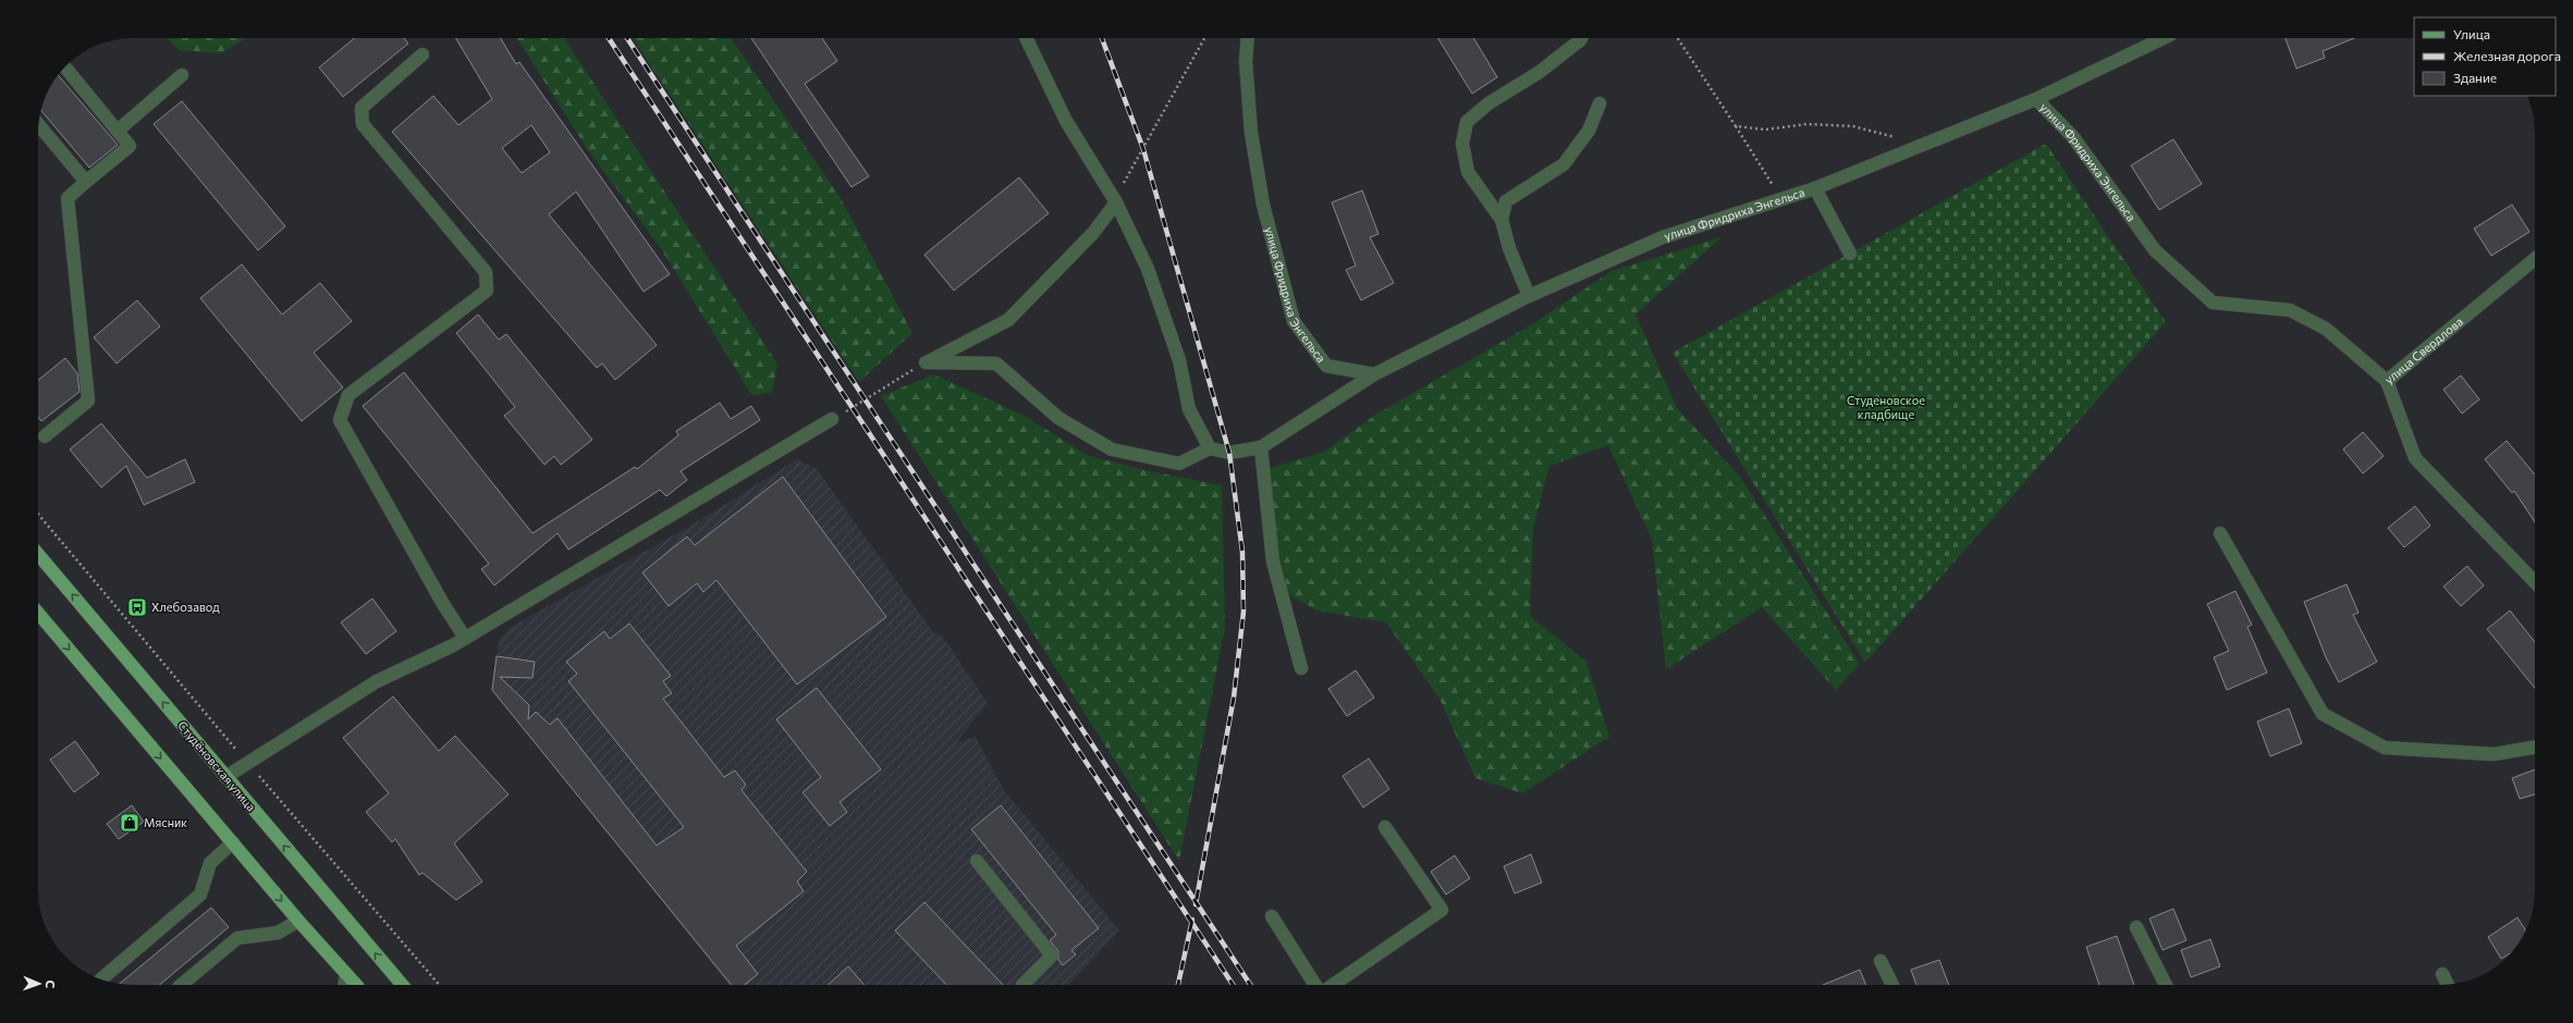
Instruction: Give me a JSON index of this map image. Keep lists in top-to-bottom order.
{
  "streets": {
    "main road": ["Студёновская улица"],
    "street": ["улица Фридриха Энгельса", "улица Свердлова"]
  },
  "crossings": [
    ["улица Фридриха Энгельса", "улица Свердлова"]
  ],
  "parks": ["Студеновское кладбище"],
  "places": {
    "bus stop": ["Хлебозавод"],
    "shop": ["Мясник"]
  },
  "legend": ["Улица", "Железная дорога", "Здание"],
  "north": "right"
}
